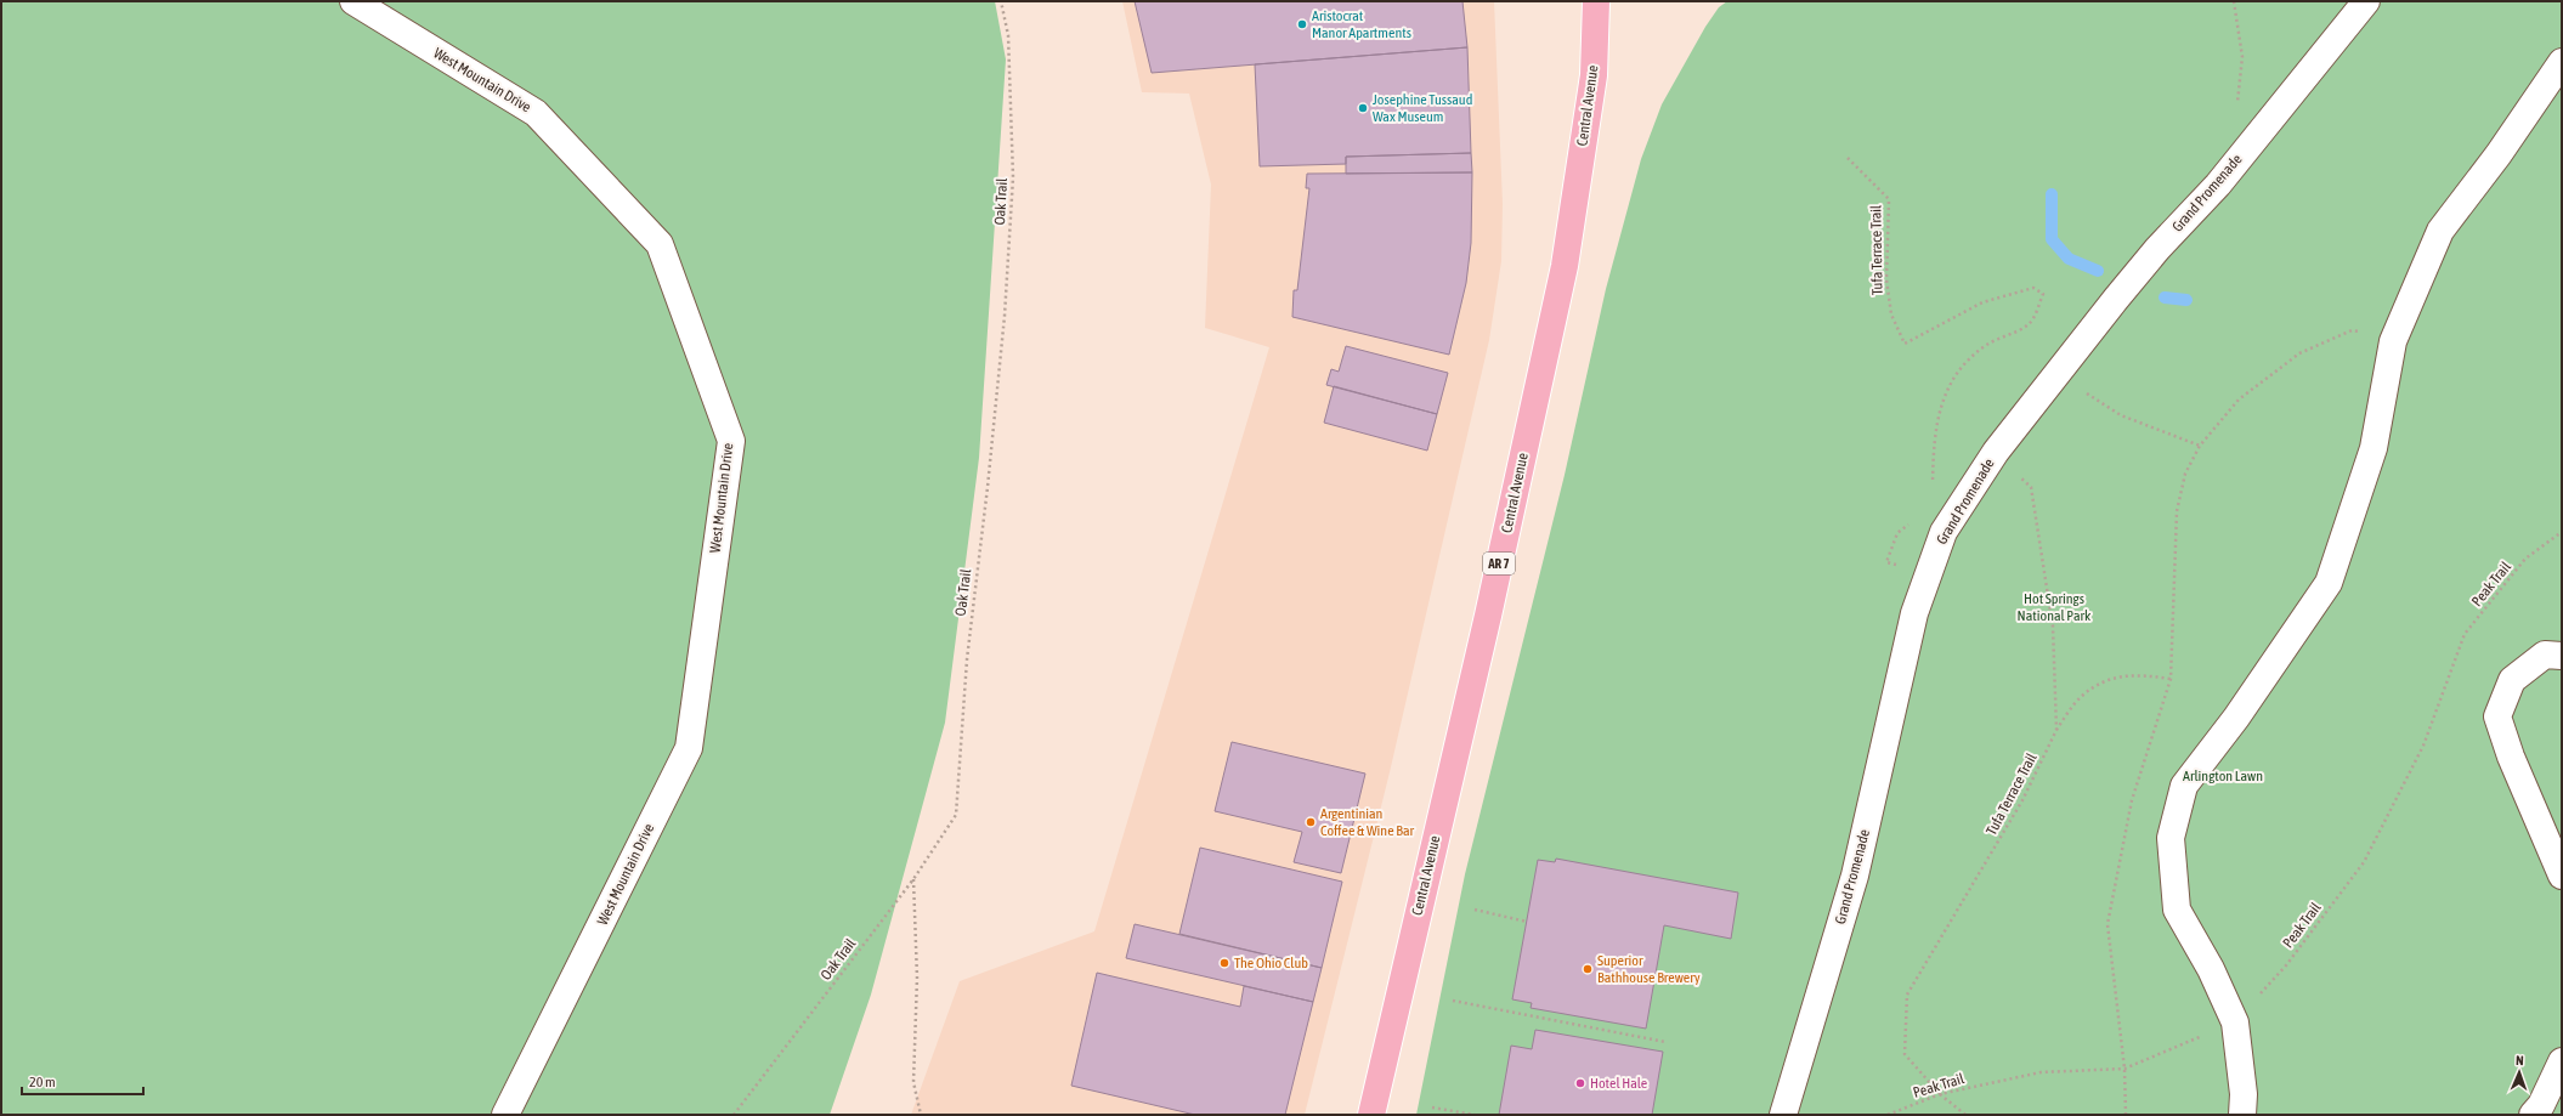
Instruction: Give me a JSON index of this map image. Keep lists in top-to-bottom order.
{
  "streets": {
    "main road": ["Central Avenue", "AR 7"],
    "street": ["West Mountain Drive", "Grand Promenade"],
    "path": ["Oak Trail", "Tufa Terrace Trail", "Peak Trail"]
  },
  "crossings": [
    ["Grand Promenade", "Tufa Terrace Trail"],
    ["Tufa Terrace Trail", "Peak Trail"]
  ],
  "parks": ["Hot Springs National Park", "Arlington Lawn"],
  "places": [
    "Aristocrat Manor Apartments",
    "Josephine Tussaud Wax Museum",
    "Argentinian Coffee & Wine Bar",
    "The Ohio Club",
    "Superior Bathhouse Brewery",
    "Hotel Hale"
  ],
  "scale_bar": "20 m",
  "north": "top"
}
